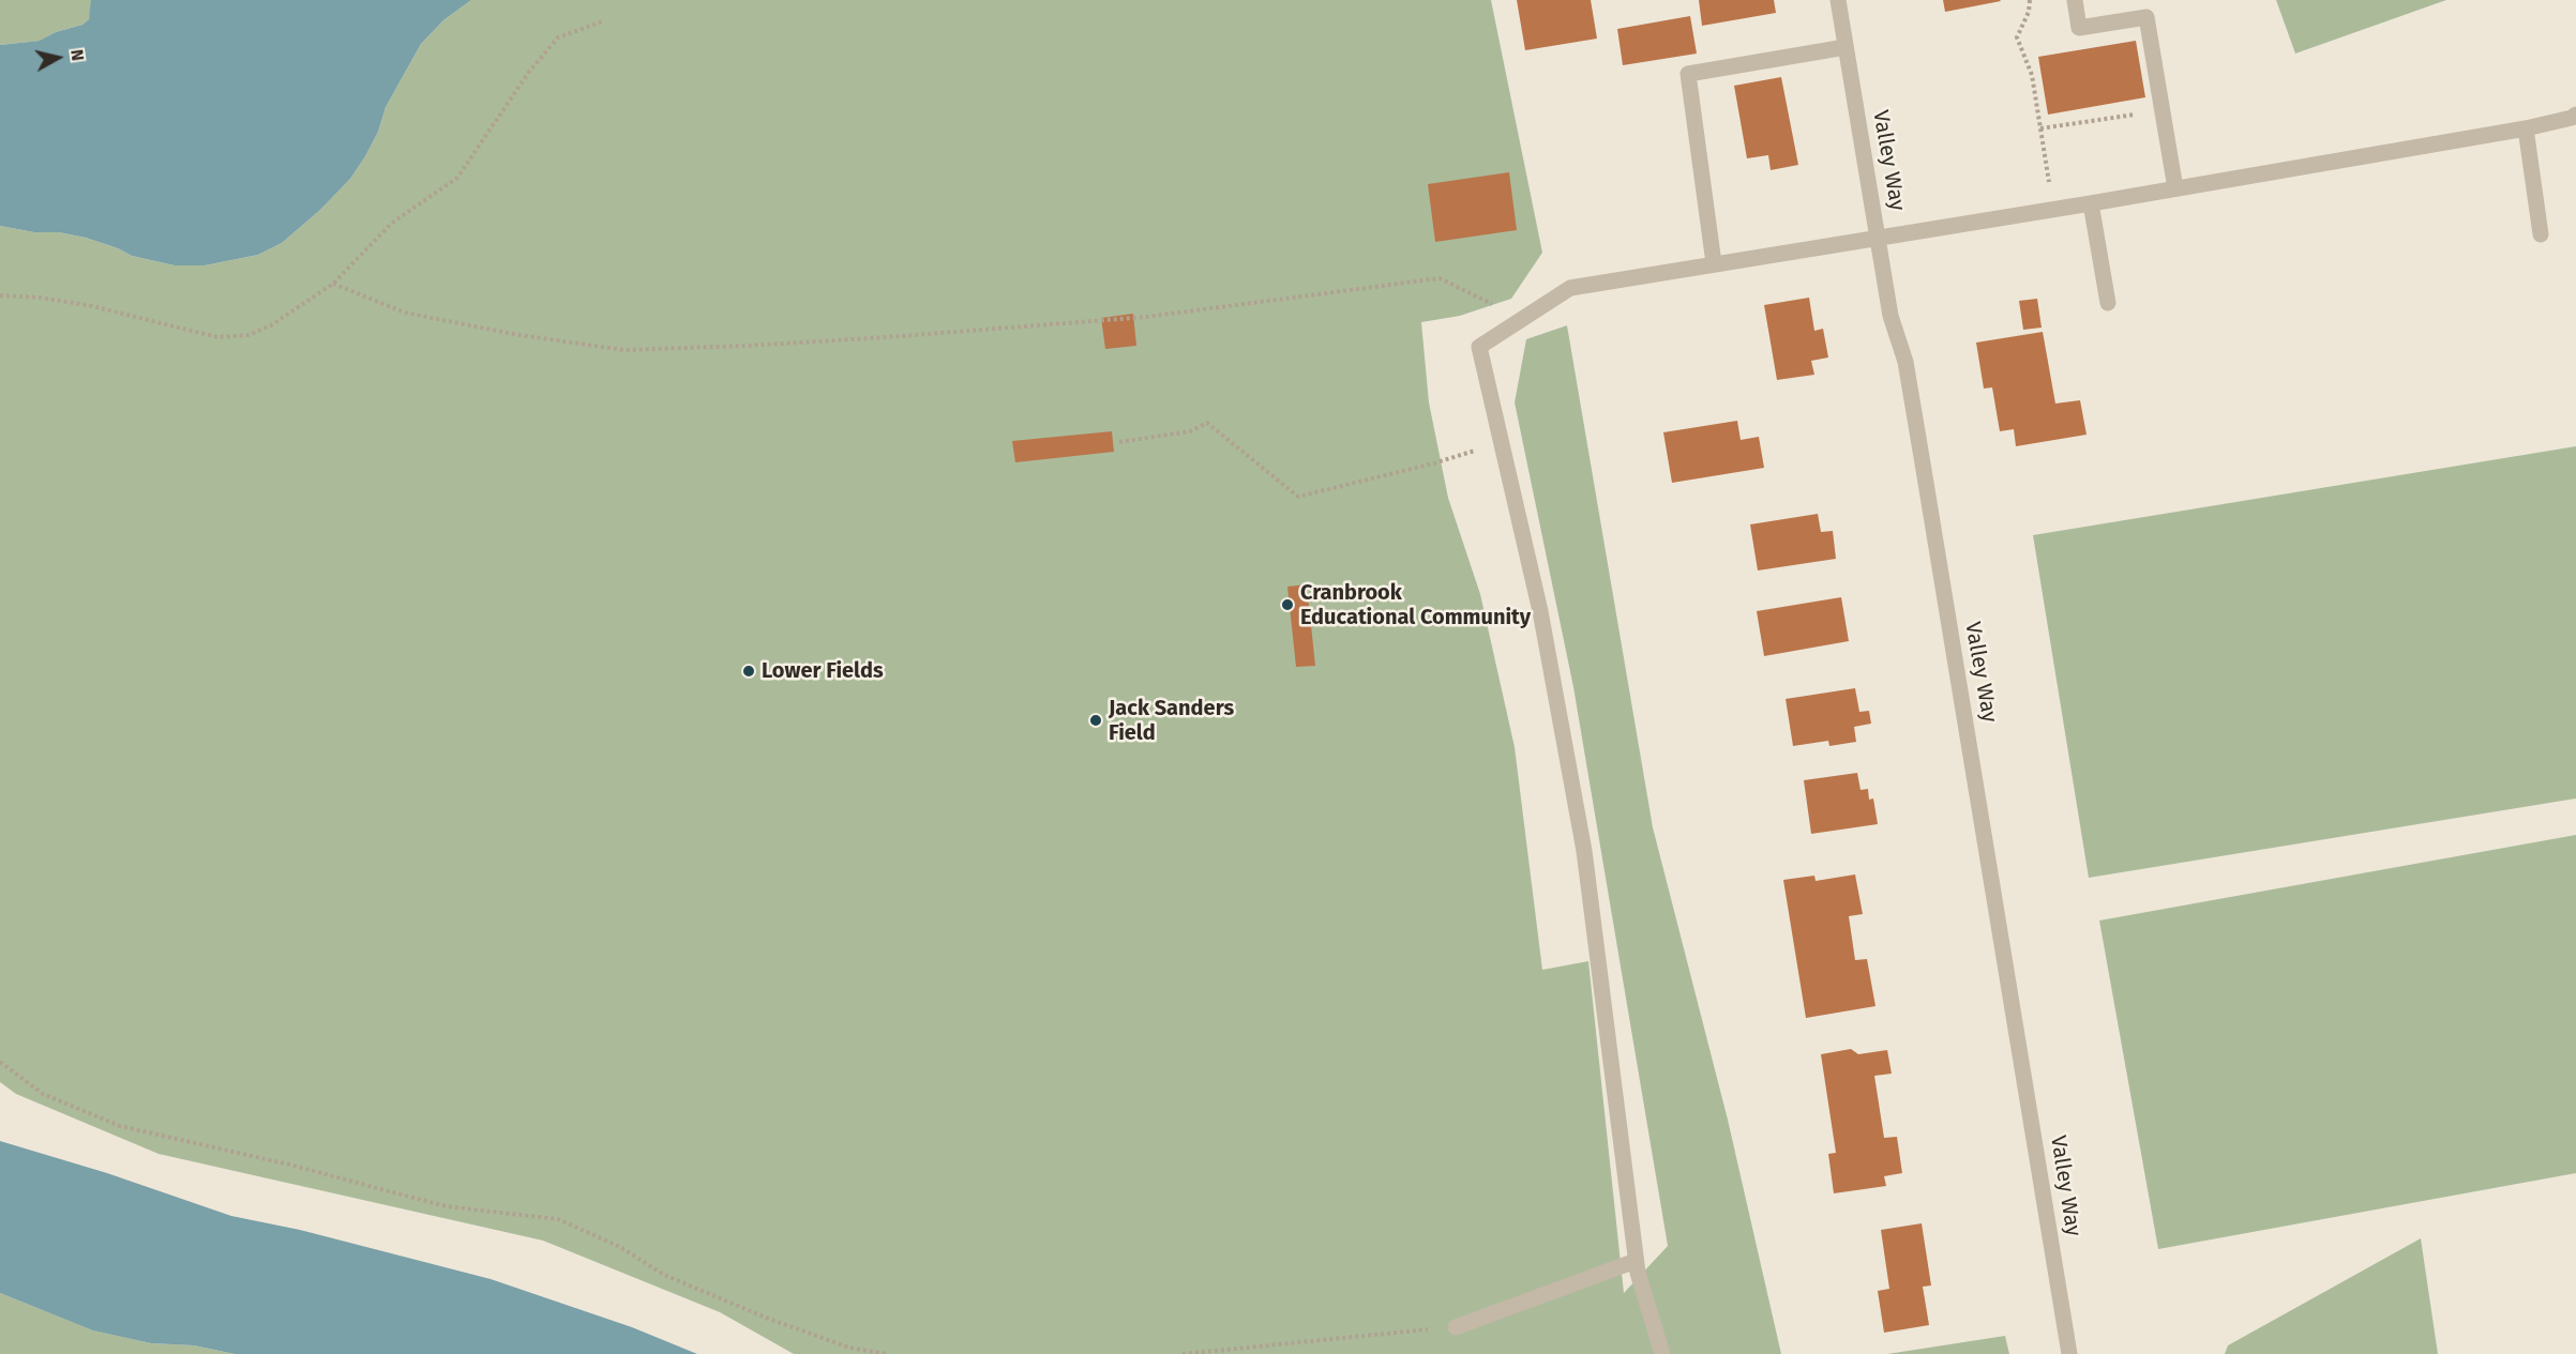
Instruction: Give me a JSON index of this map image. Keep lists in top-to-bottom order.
{
  "streets": {
    "street": ["Valley Way"]
  },
  "places": ["Cranbrook Educational Community", "Lower Fields", "Jack Sanders Field"],
  "north": "right"
}
